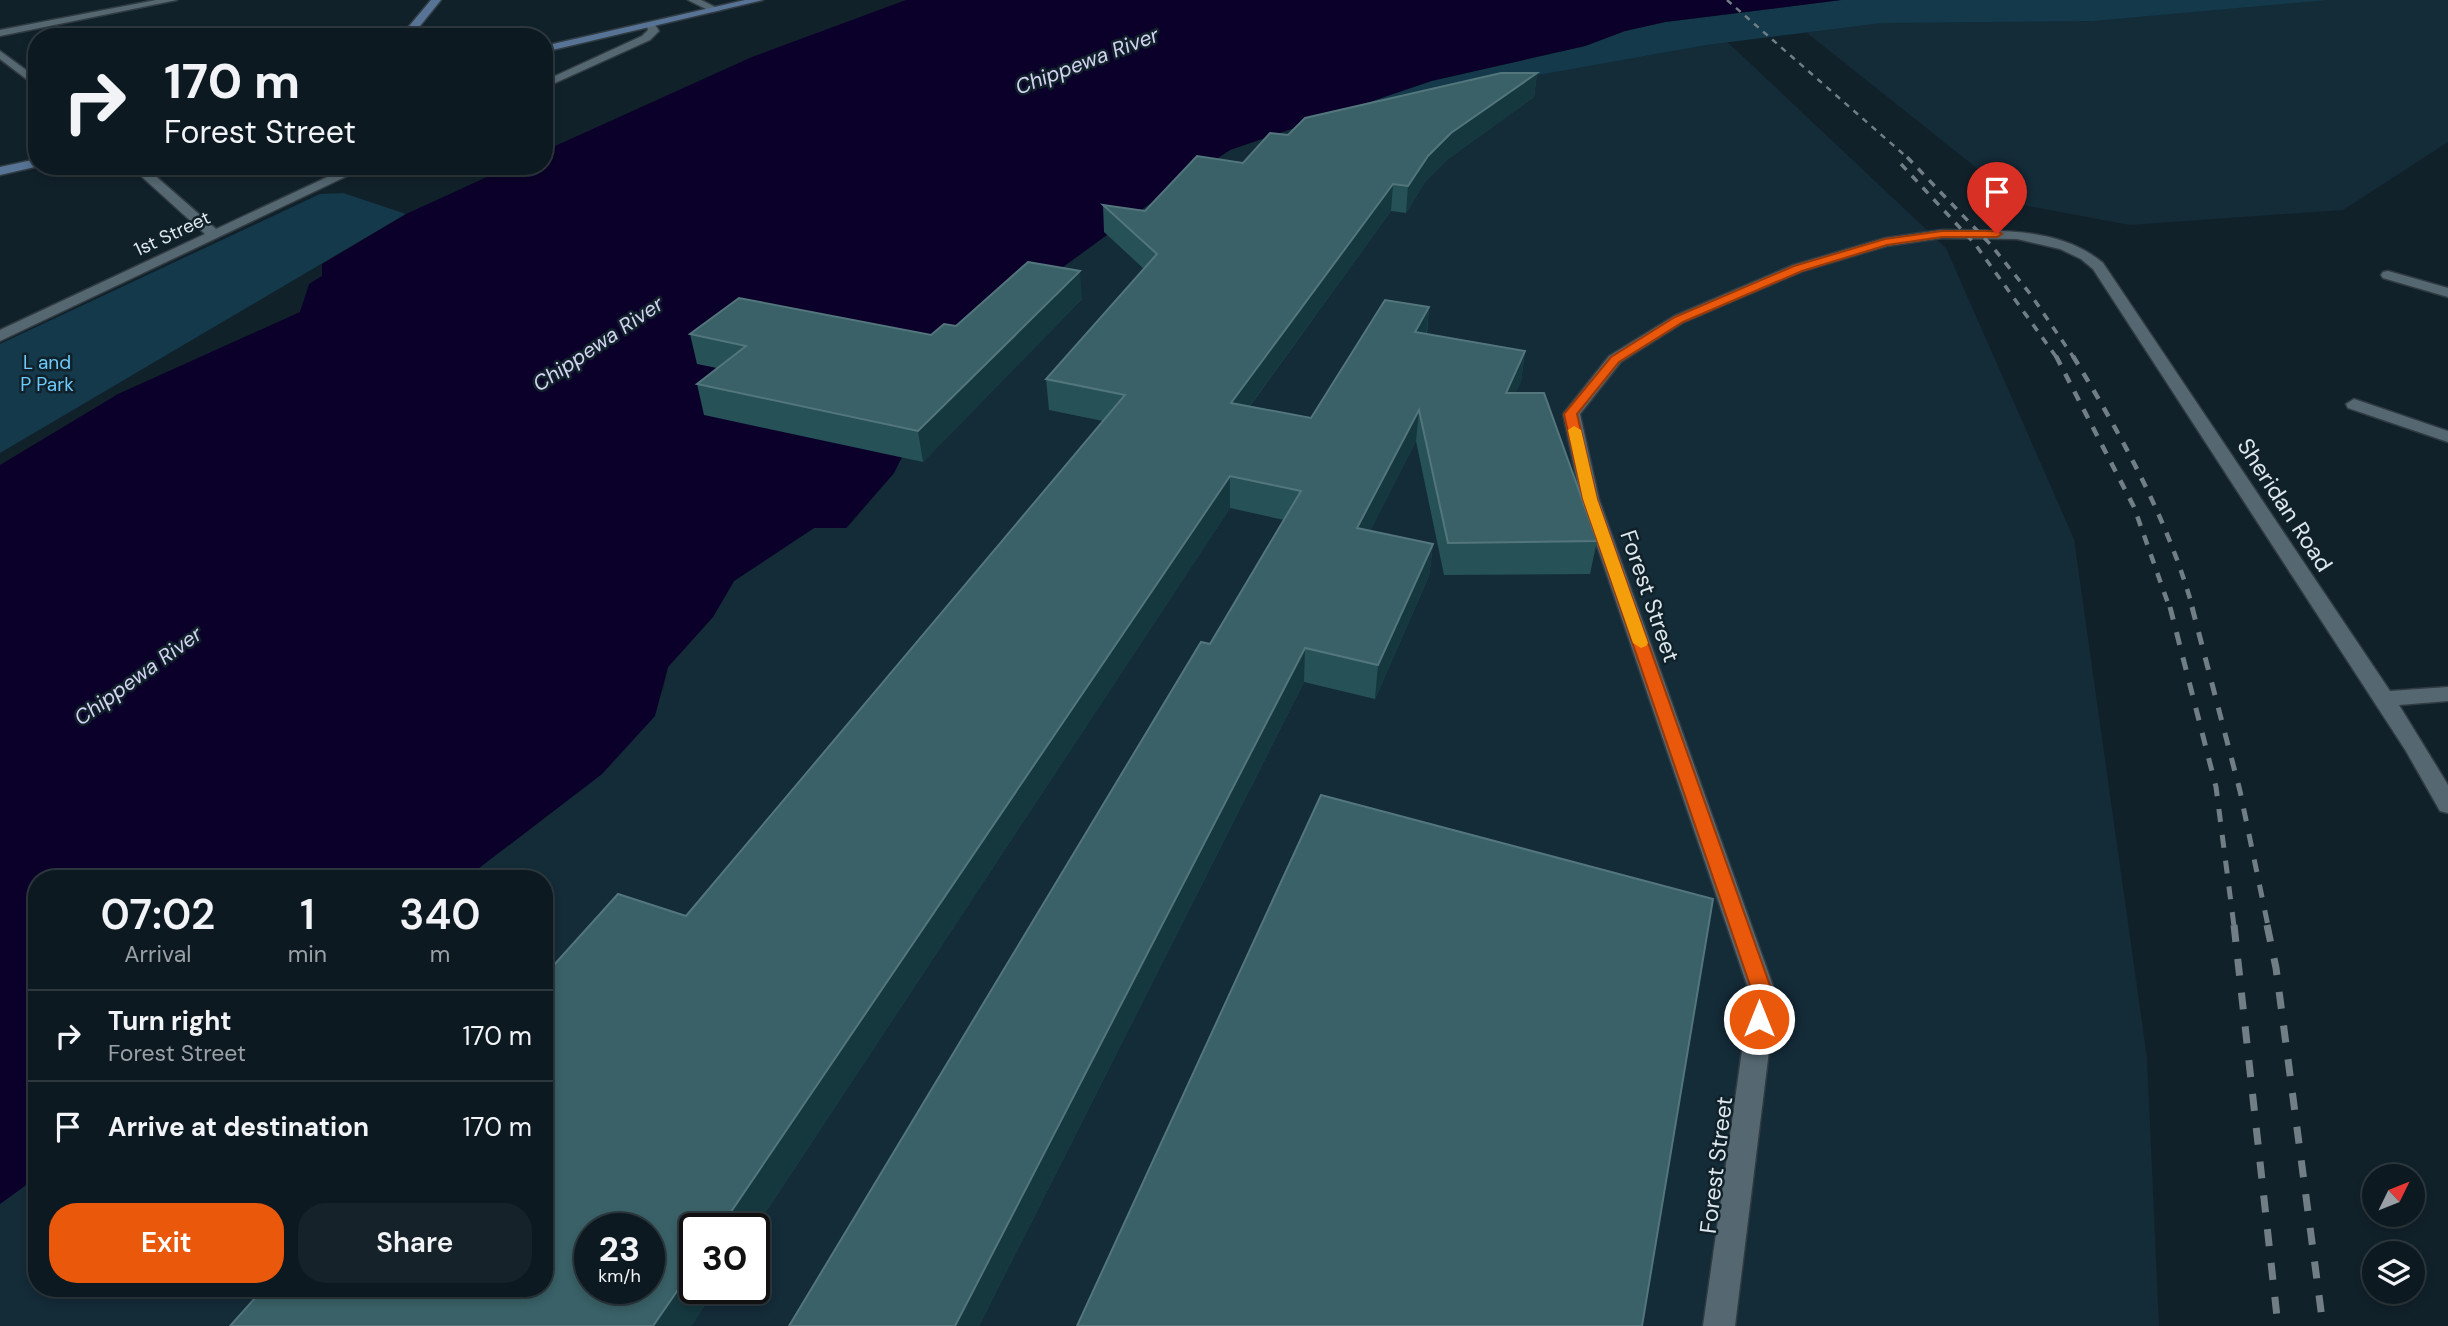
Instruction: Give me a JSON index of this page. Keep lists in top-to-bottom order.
{
  "streets": {
    "street": ["1st Street", "Sheridan Road", "Forest Street"]
  },
  "crossings": [
    ["Sheridan Road", "Forest Street"]
  ],
  "water": ["Chippewa River"],
  "parks": ["L and P Park"],
  "north": "top right",
  "page": {
    "turn": ["170 m", "Forest Street"],
    "eta": [
      "07:02",
      "Arrival",
      "1",
      "min",
      "340",
      "m"
    ],
    "list": [
      {
        "name": "Turn right",
        "note": "Forest Street",
        "value": "170 m"
      },
      {
        "name": "Arrive at destination",
        "value": "170 m"
      }
    ],
    "buttons": ["Exit", "Share"],
    "speed": "23 km/h",
    "limit": "30"
  }
}
